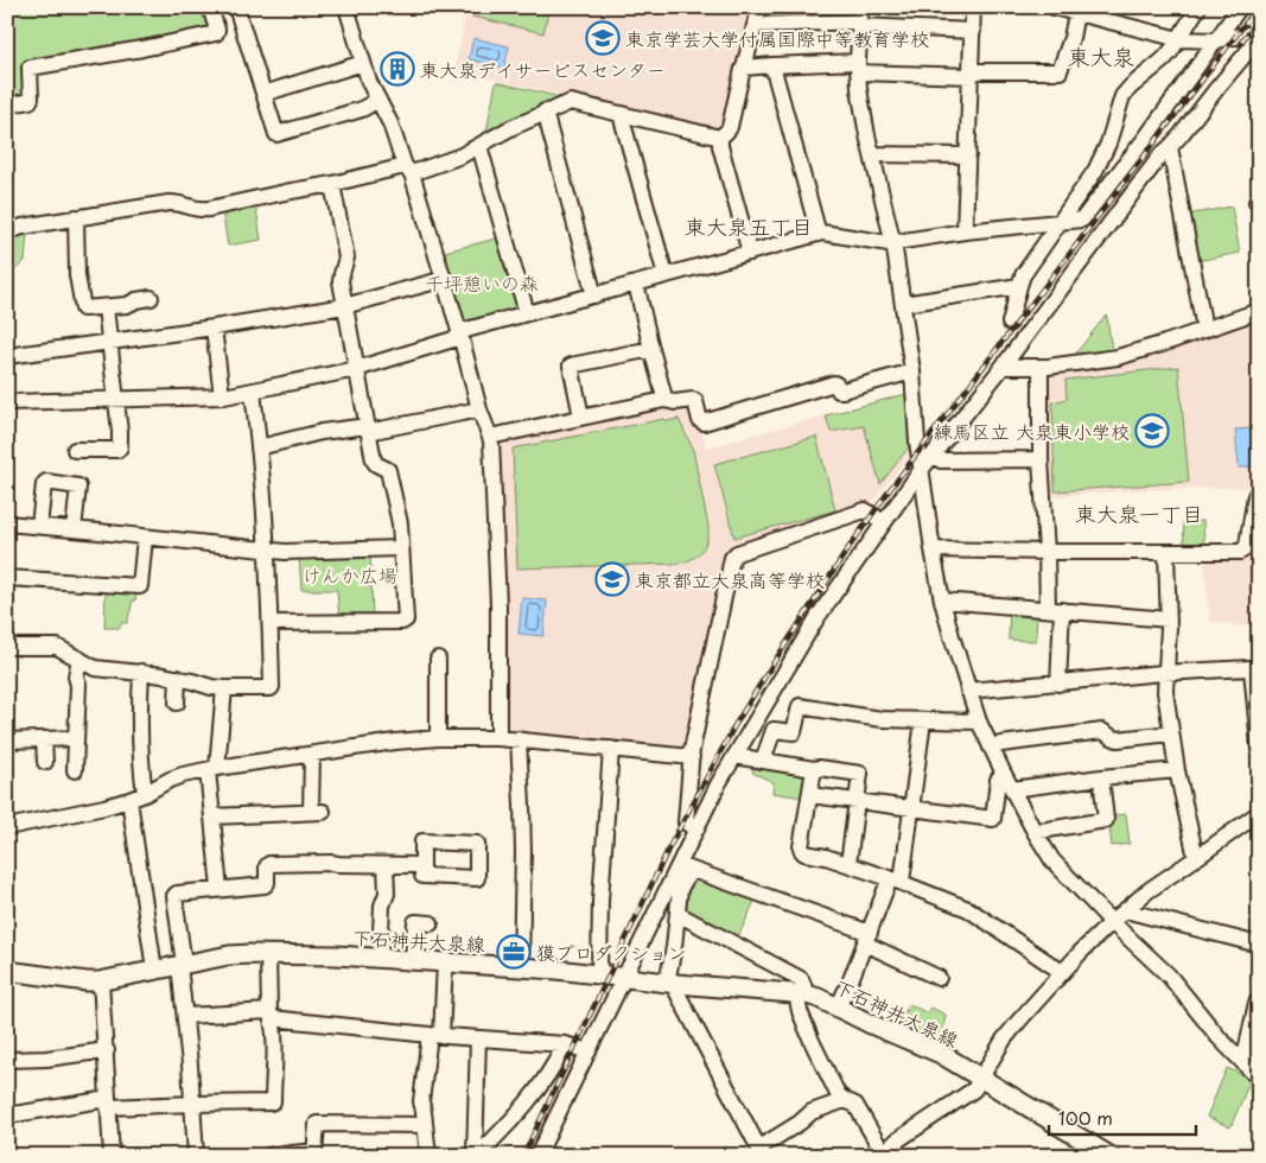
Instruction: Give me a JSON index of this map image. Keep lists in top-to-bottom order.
{
  "streets": {
    "main road": ["下石神井大泉線"]
  },
  "districts": ["東大泉", "東大泉五丁目", "東大泉一丁目"],
  "parks": ["千坪憩いの森", "けんか広場"],
  "places": {
    "school or university": ["東京学芸大学付属国際中等教育学校", "練馬区立 大泉東小学校", "東京都立大泉高等学校"],
    "building": ["東大泉デイサービスセンター"],
    "office": ["獏プロダクション"]
  },
  "scale_bar": "100 m"
}
